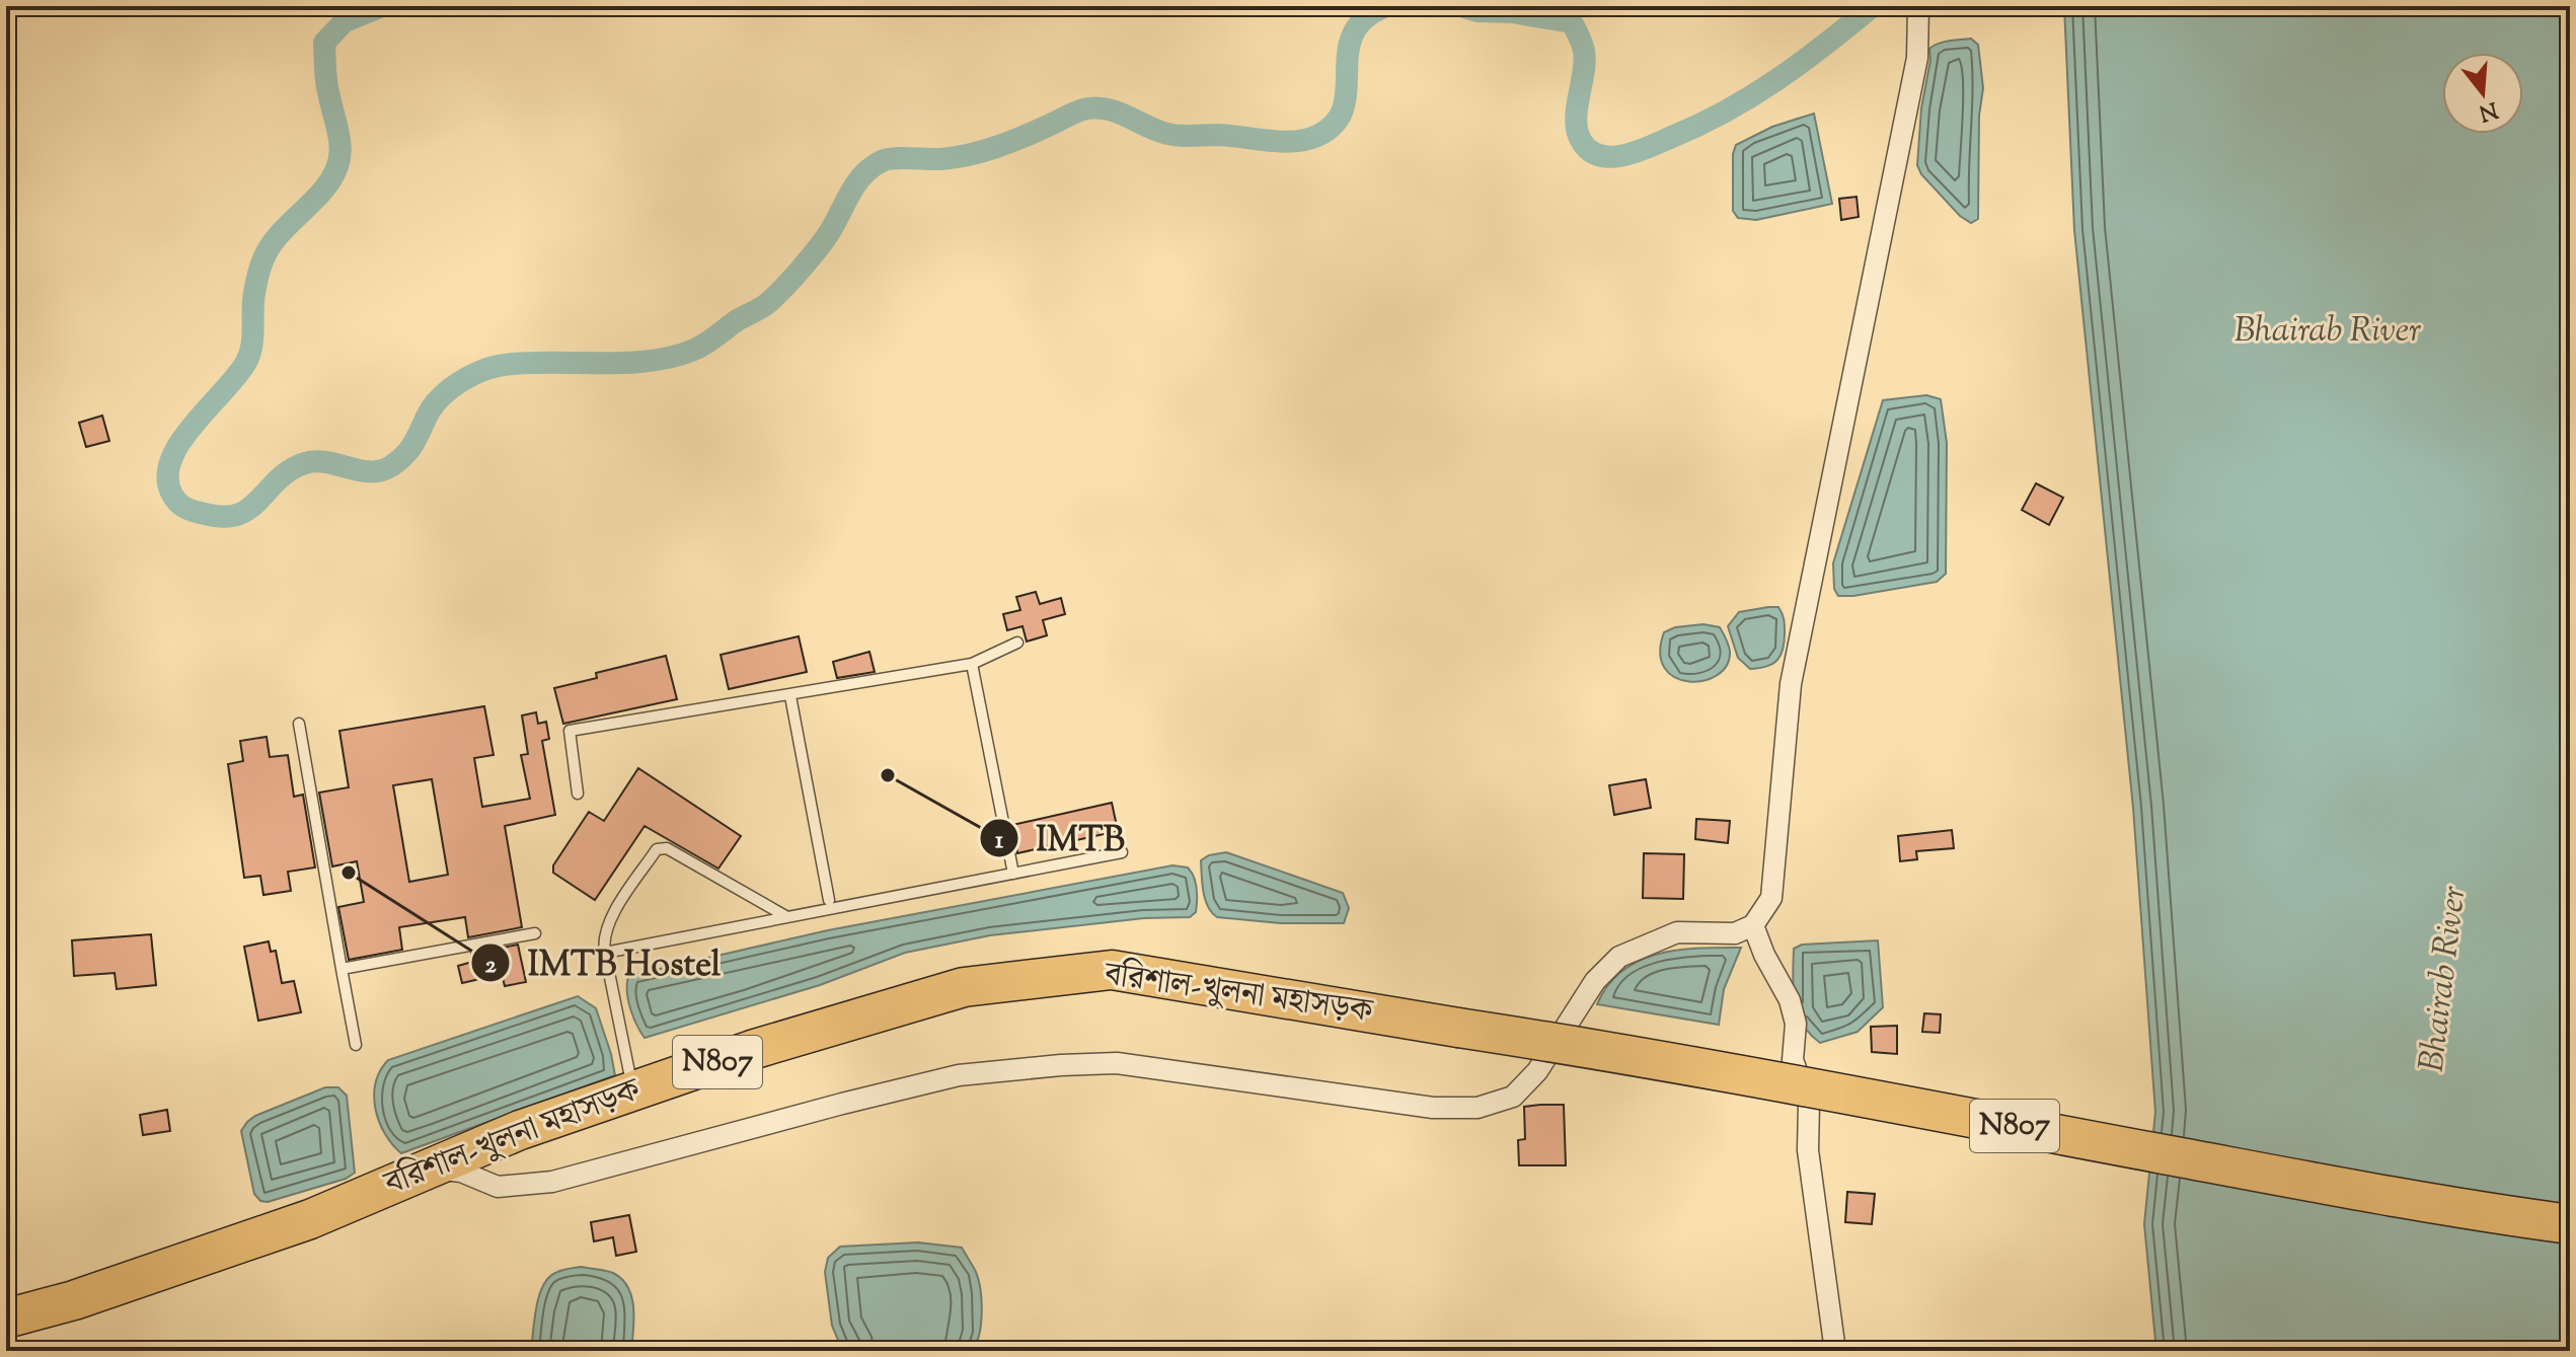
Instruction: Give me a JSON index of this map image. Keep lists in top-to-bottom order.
{
  "streets": {
    "highway": ["বরিশাল-খুলনা মহাসড়ক", "N807"]
  },
  "water": ["Bhairab River"],
  "places": ["IMTB", "IMTB Hostel"],
  "north": "bottom"
}
